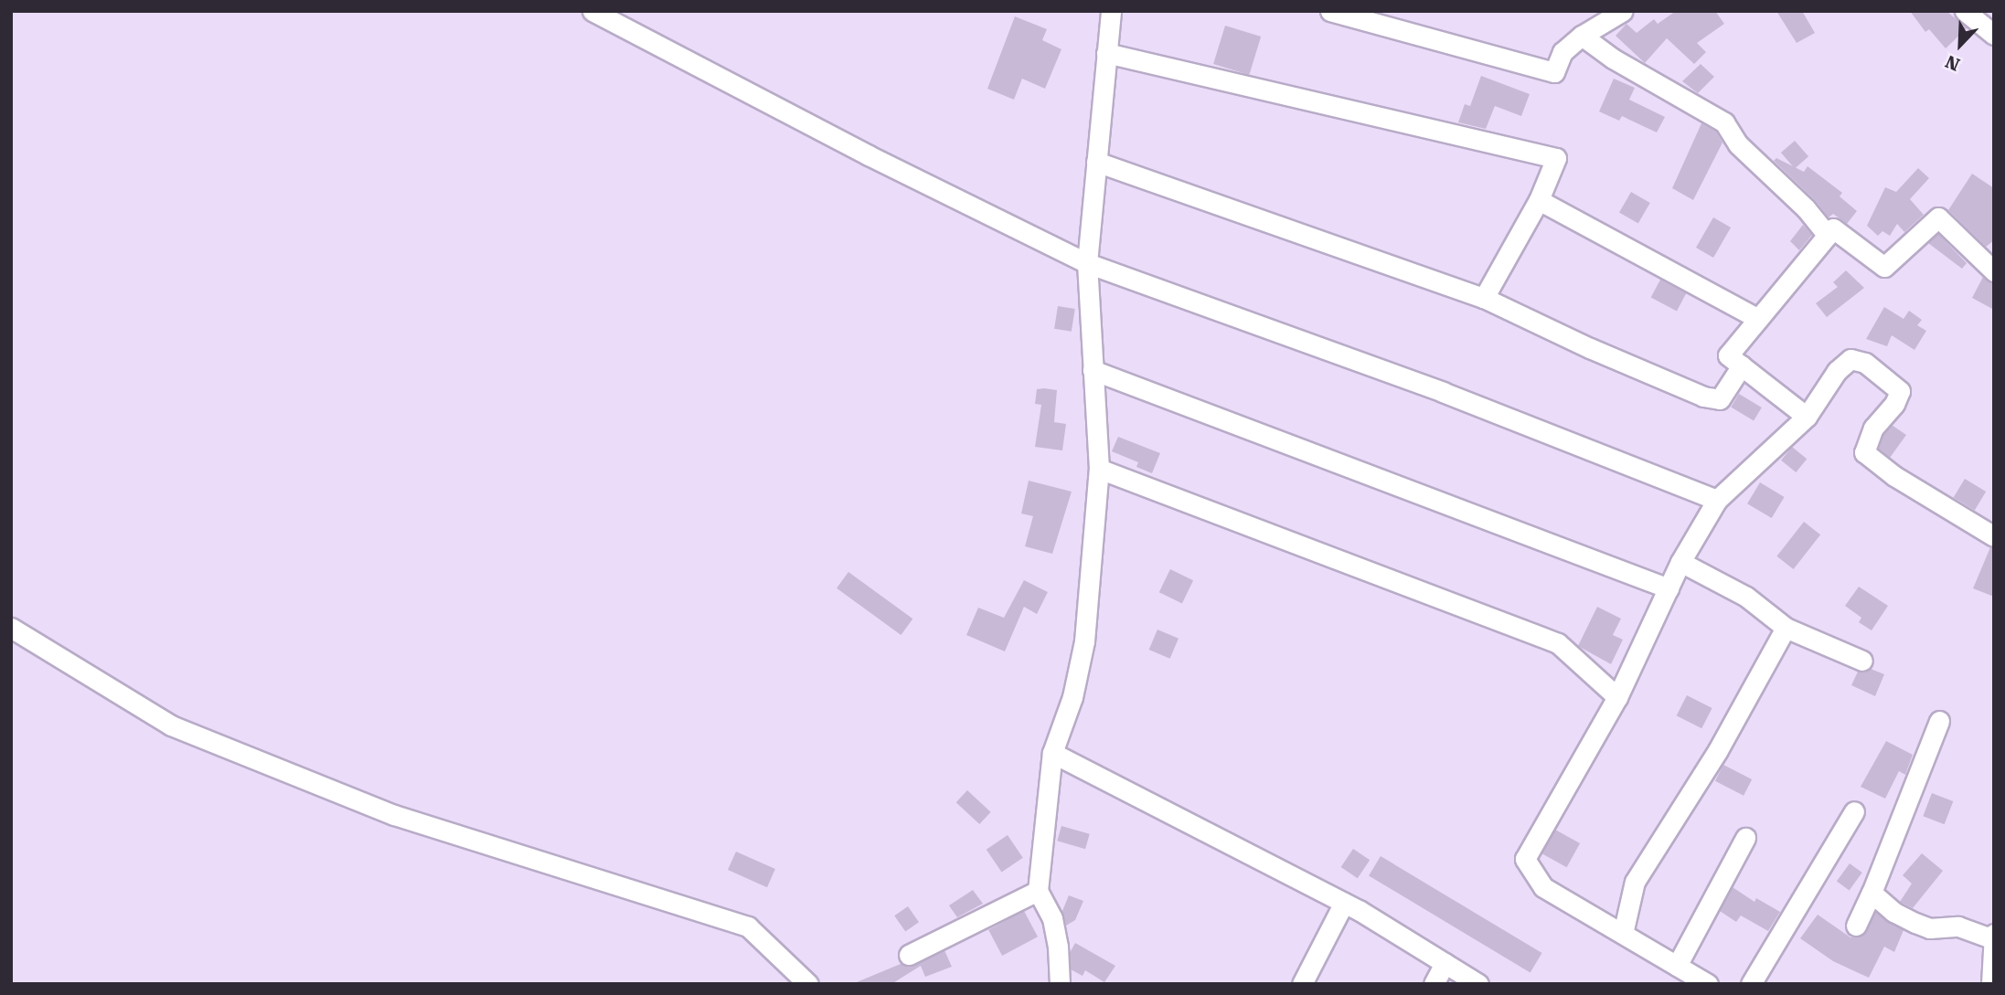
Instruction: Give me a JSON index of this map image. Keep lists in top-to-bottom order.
{
  "north": "bottom left"
}
